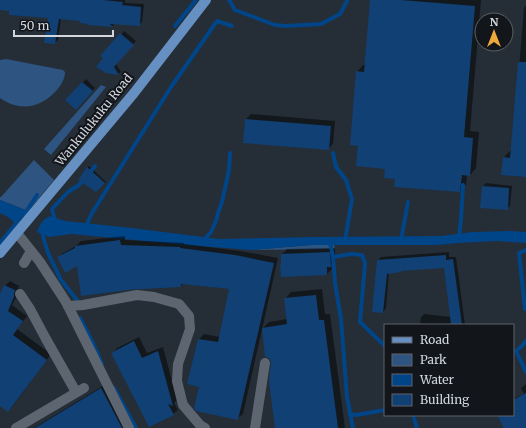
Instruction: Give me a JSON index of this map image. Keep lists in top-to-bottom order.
{
  "streets": {
    "main road": ["Wankulukuku Road"]
  },
  "legend": [
    "Road",
    "Park",
    "Water",
    "Building"
  ],
  "scale_bar": "50 m",
  "north": "top"
}
